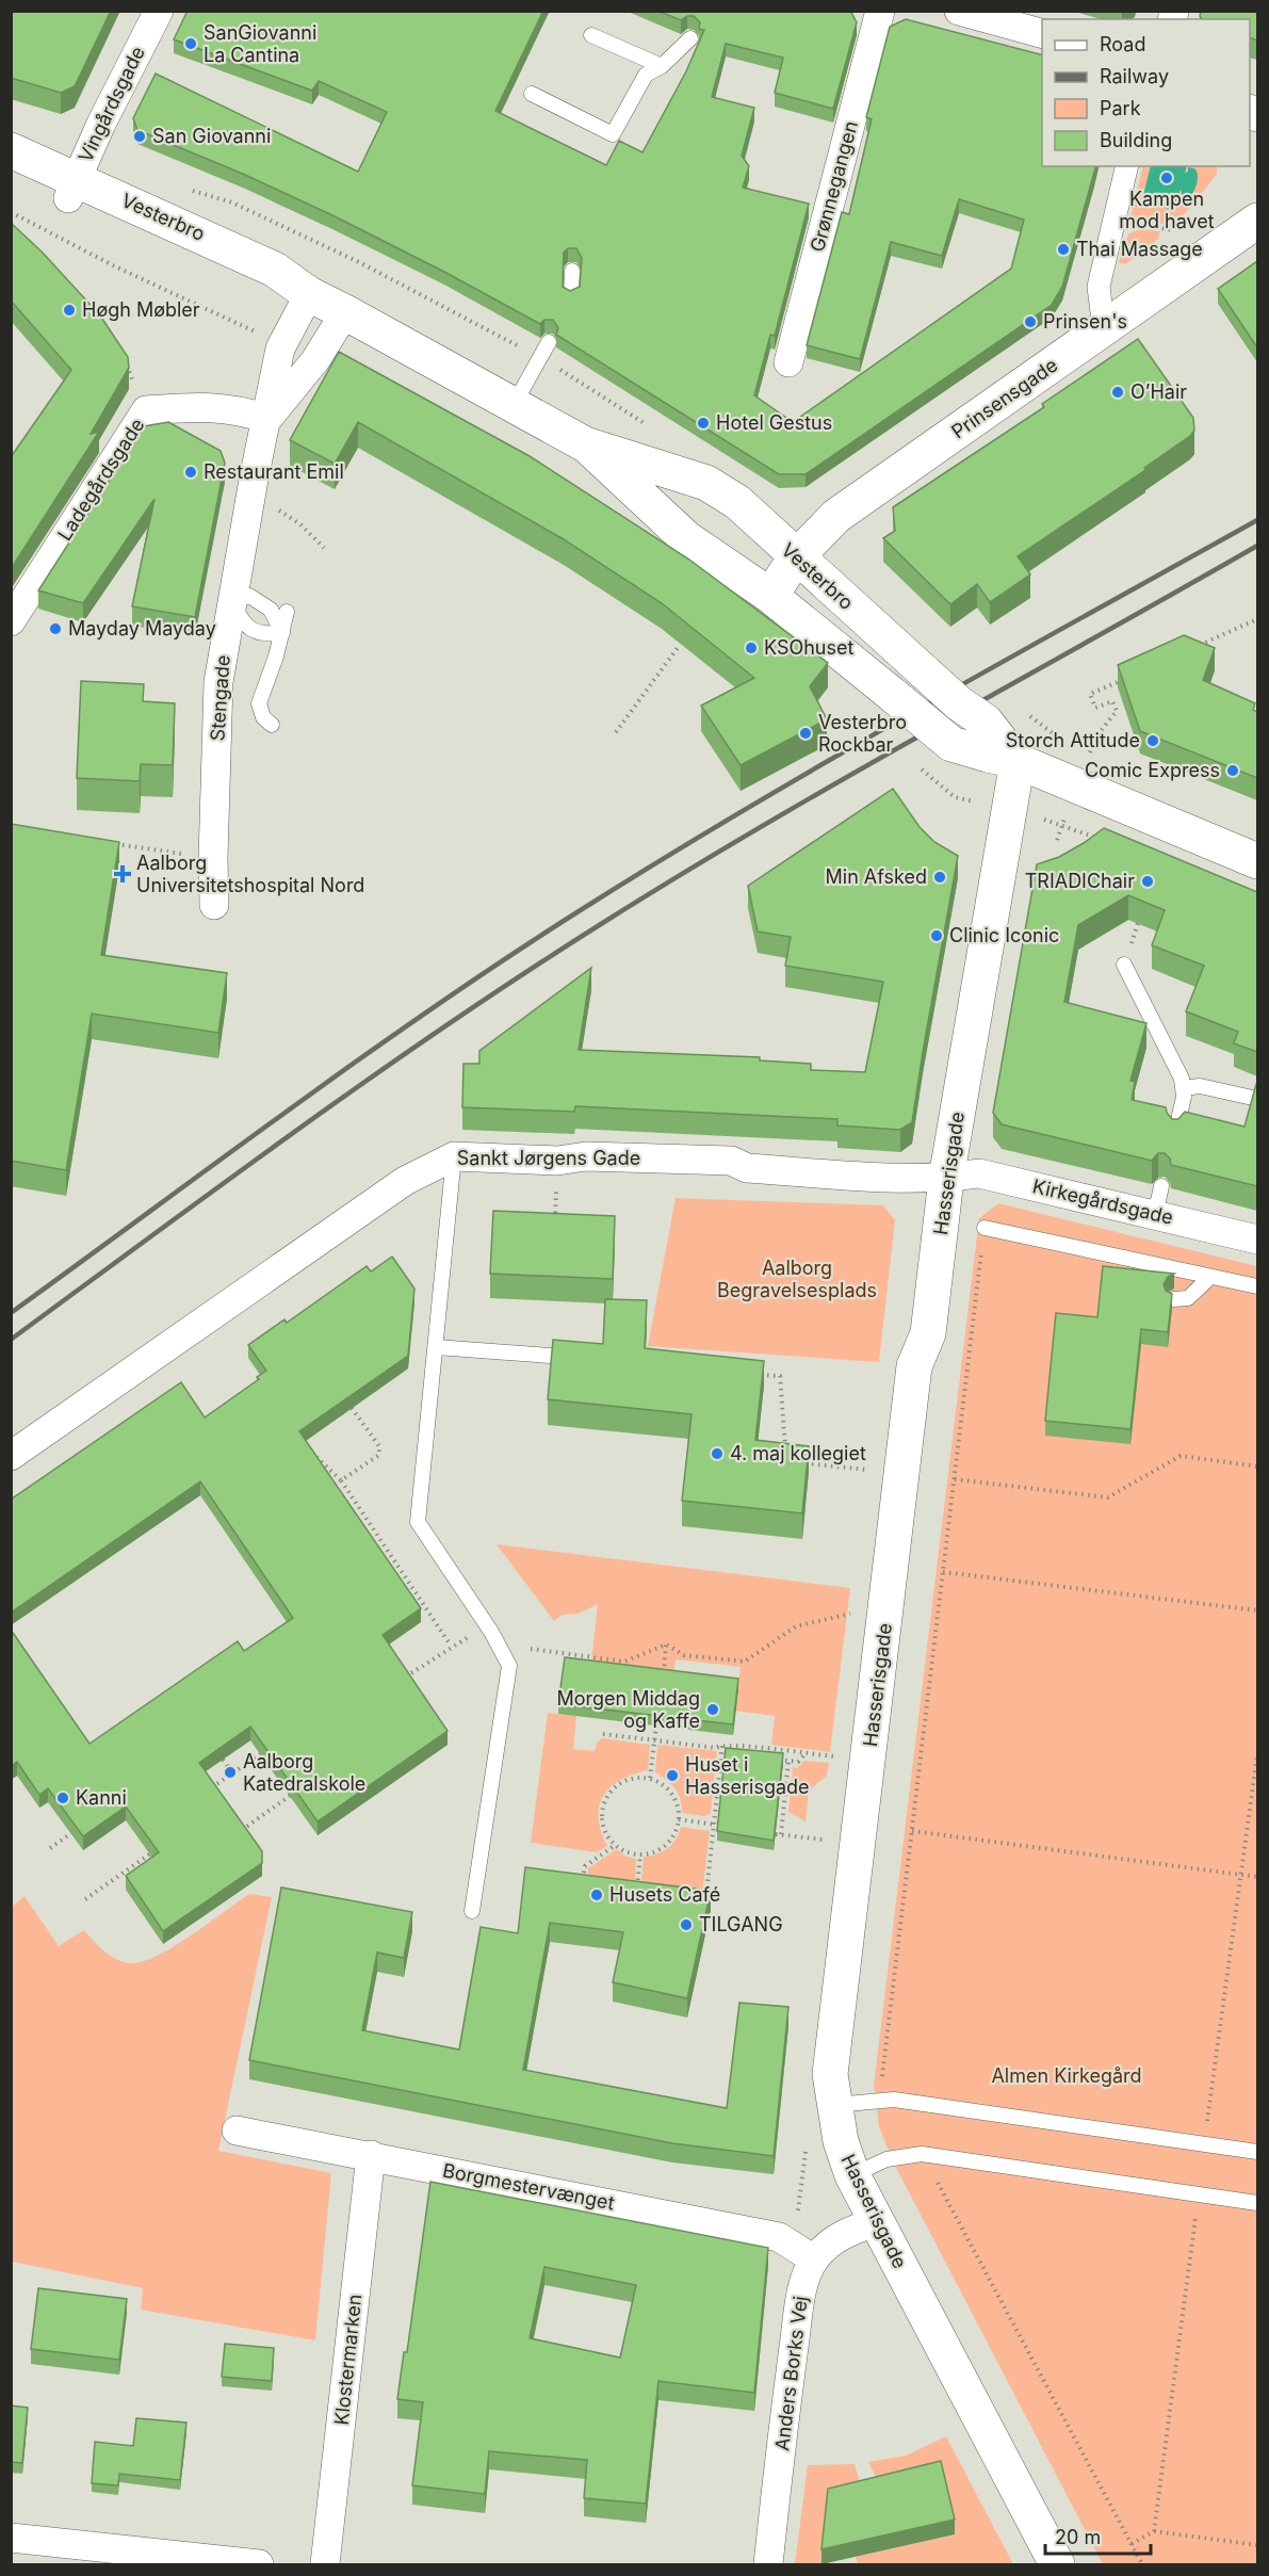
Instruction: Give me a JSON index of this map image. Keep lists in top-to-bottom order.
{
  "streets": {
    "main road": ["Vesterbro", "Prinsensgade", "Hasserisgade"],
    "street": [
      "Vingårdsgade",
      "Grønnegangen",
      "Ladegårdsgade",
      "Stengade",
      "Sankt Jørgens Gade",
      "Kirkegårdsgade",
      "Borgmestervænget",
      "Klostermarken",
      "Anders Borks Vej"
    ]
  },
  "crossings": [
    ["Vingårdsgade", "Vesterbro"],
    ["Vesterbro", "Prinsensgade"],
    ["Vesterbro", "Stengade"],
    ["Vesterbro", "Hasserisgade"],
    ["Ladegårdsgade", "Stengade"],
    ["Sankt Jørgens Gade", "Hasserisgade"],
    ["Sankt Jørgens Gade", "Kirkegårdsgade"],
    ["Hasserisgade", "Kirkegårdsgade"],
    ["Hasserisgade", "Anders Borks Vej"],
    ["Borgmestervænget", "Klostermarken"],
    ["Borgmestervænget", "Anders Borks Vej"]
  ],
  "parks": ["Aalborg Begravelsesplads", "Almen Kirkegård"],
  "places": {
    "other": [
      "SanGiovanni La Cantina",
      "San Giovanni",
      "Kampen mod havet",
      "Thai Massage",
      "Høgh Møbler",
      "Prinsen's",
      "O’Hair",
      "Hotel Gestus",
      "Restaurant Emil",
      "Mayday Mayday",
      "KSOhuset",
      "Vesterbro Rockbar",
      "Storch Attitude",
      "Comic Express",
      "Min Afsked",
      "TRIADIChair",
      "Clinic Iconic",
      "4. maj kollegiet",
      "Morgen Middag og Kaffe",
      "Aalborg Katedralskole",
      "Huset i Hasserisgade",
      "Kanni",
      "Husets Café",
      "TILGANG"
    ],
    "health": ["Aalborg Universitetshospital Nord"]
  },
  "legend": [
    "Road",
    "Railway",
    "Park",
    "Building"
  ],
  "scale_bar": "20 m"
}
